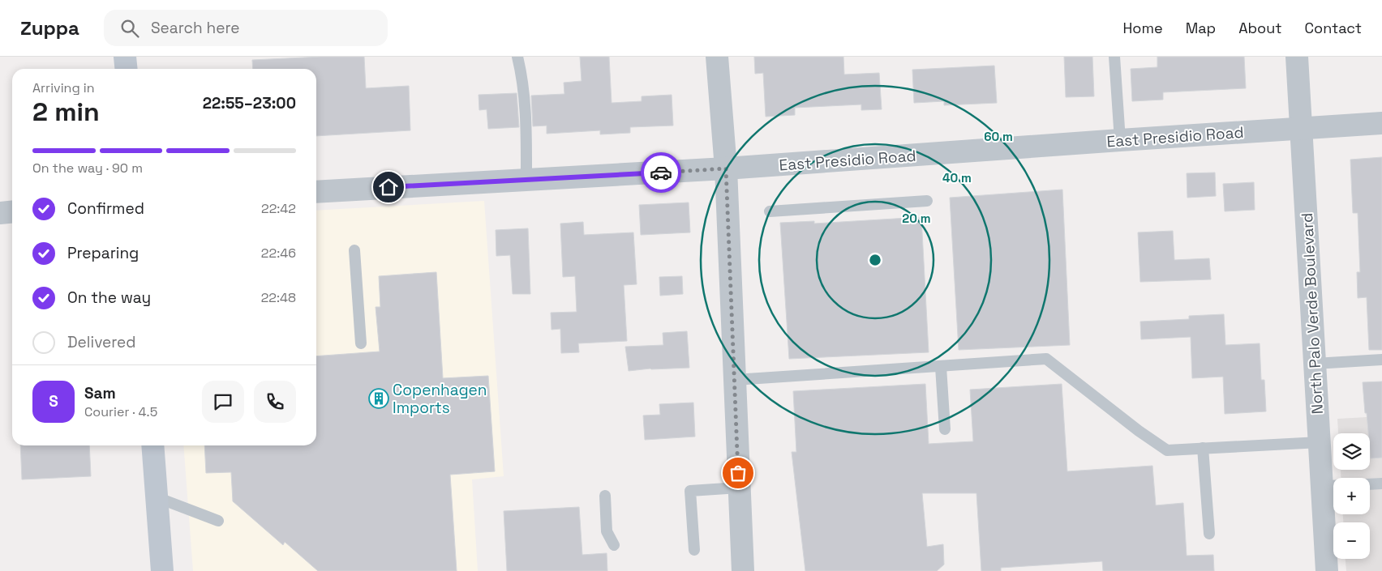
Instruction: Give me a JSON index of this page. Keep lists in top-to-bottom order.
{
  "streets": {
    "street": ["East Presidio Road", "North Palo Verde Boulevard"]
  },
  "crossings": [
    ["East Presidio Road", "North Palo Verde Boulevard"]
  ],
  "places": {
    "building": ["Copenhagen Imports"]
  },
  "page": {
    "header": "Zuppa",
    "search": "Search here",
    "nav": [
      "Home",
      "Map",
      "About",
      "Contact"
    ],
    "heading": ["2 min", "Arriving in", "22:55–23:00"],
    "panel": ["Sam", "Courier · 4.5"],
    "bar": "On the way · 90 m",
    "list": [
      ["Confirmed", "22:42"],
      ["Preparing", "22:46"],
      ["On the way", "22:48"],
      "Delivered"
    ],
    "round": "S",
    "map_buttons": ["+", "−"]
  },
  "rings": ["60 m", "40 m", "20 m"]
}
